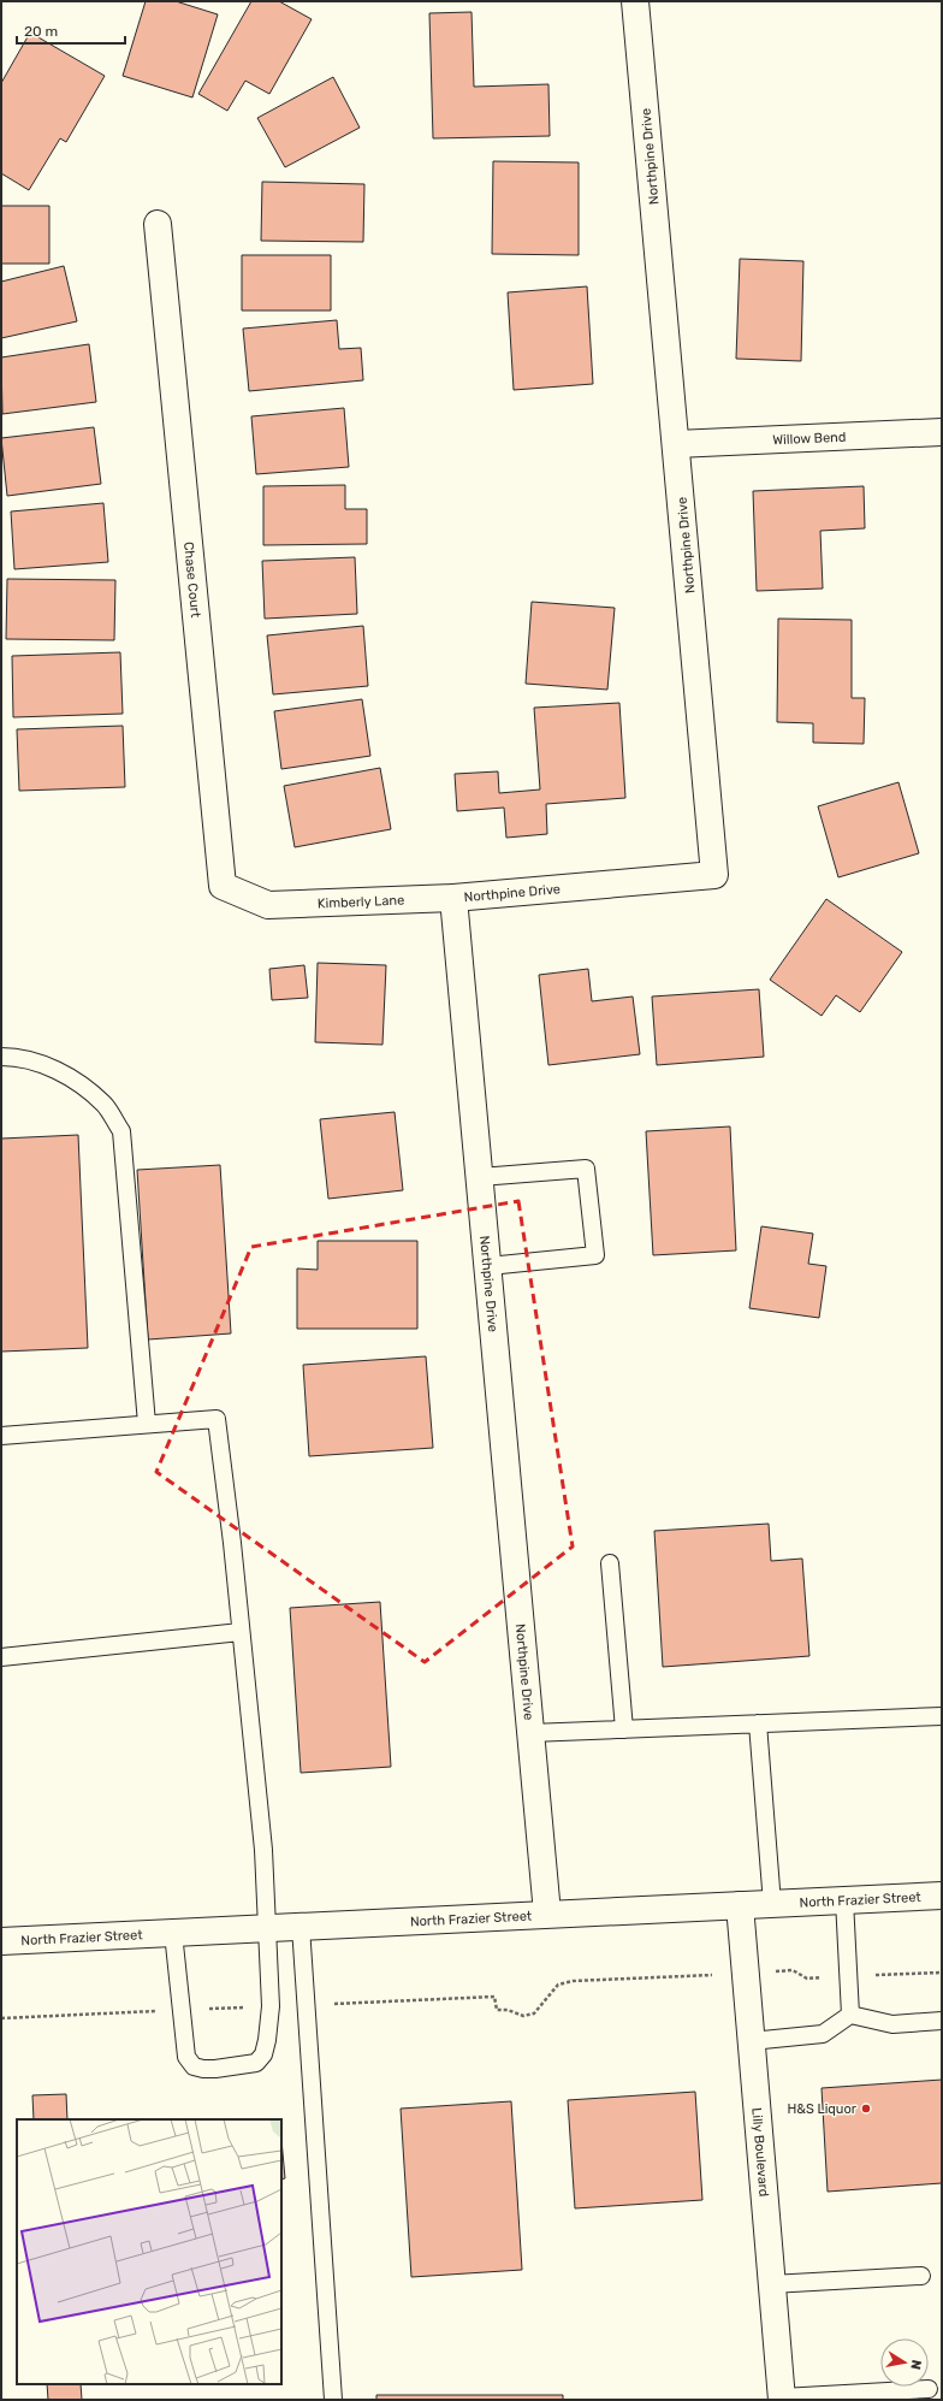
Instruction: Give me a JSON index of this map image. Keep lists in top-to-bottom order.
{
  "streets": {
    "street": [
      "Northpine Drive",
      "Willow Bend",
      "Chase Court",
      "Kimberly Lane",
      "North Frazier Street",
      "Lilly Boulevard"
    ]
  },
  "crossings": [
    ["Northpine Drive", "Willow Bend"],
    ["Northpine Drive", "Kimberly Lane"],
    ["Northpine Drive", "North Frazier Street"],
    ["Chase Court", "Kimberly Lane"],
    ["North Frazier Street", "Lilly Boulevard"]
  ],
  "places": ["H&S Liquor"],
  "scale_bar": "20 m",
  "north": "right"
}
